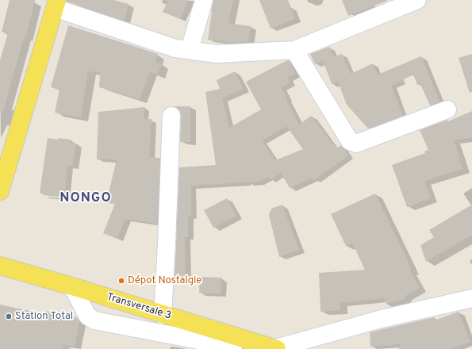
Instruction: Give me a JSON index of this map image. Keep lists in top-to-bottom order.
{
  "streets": {
    "main road": ["Transversale 3"]
  },
  "districts": ["NONGO"],
  "places": ["Dépot Nostalgie", "Station Total"]
}
